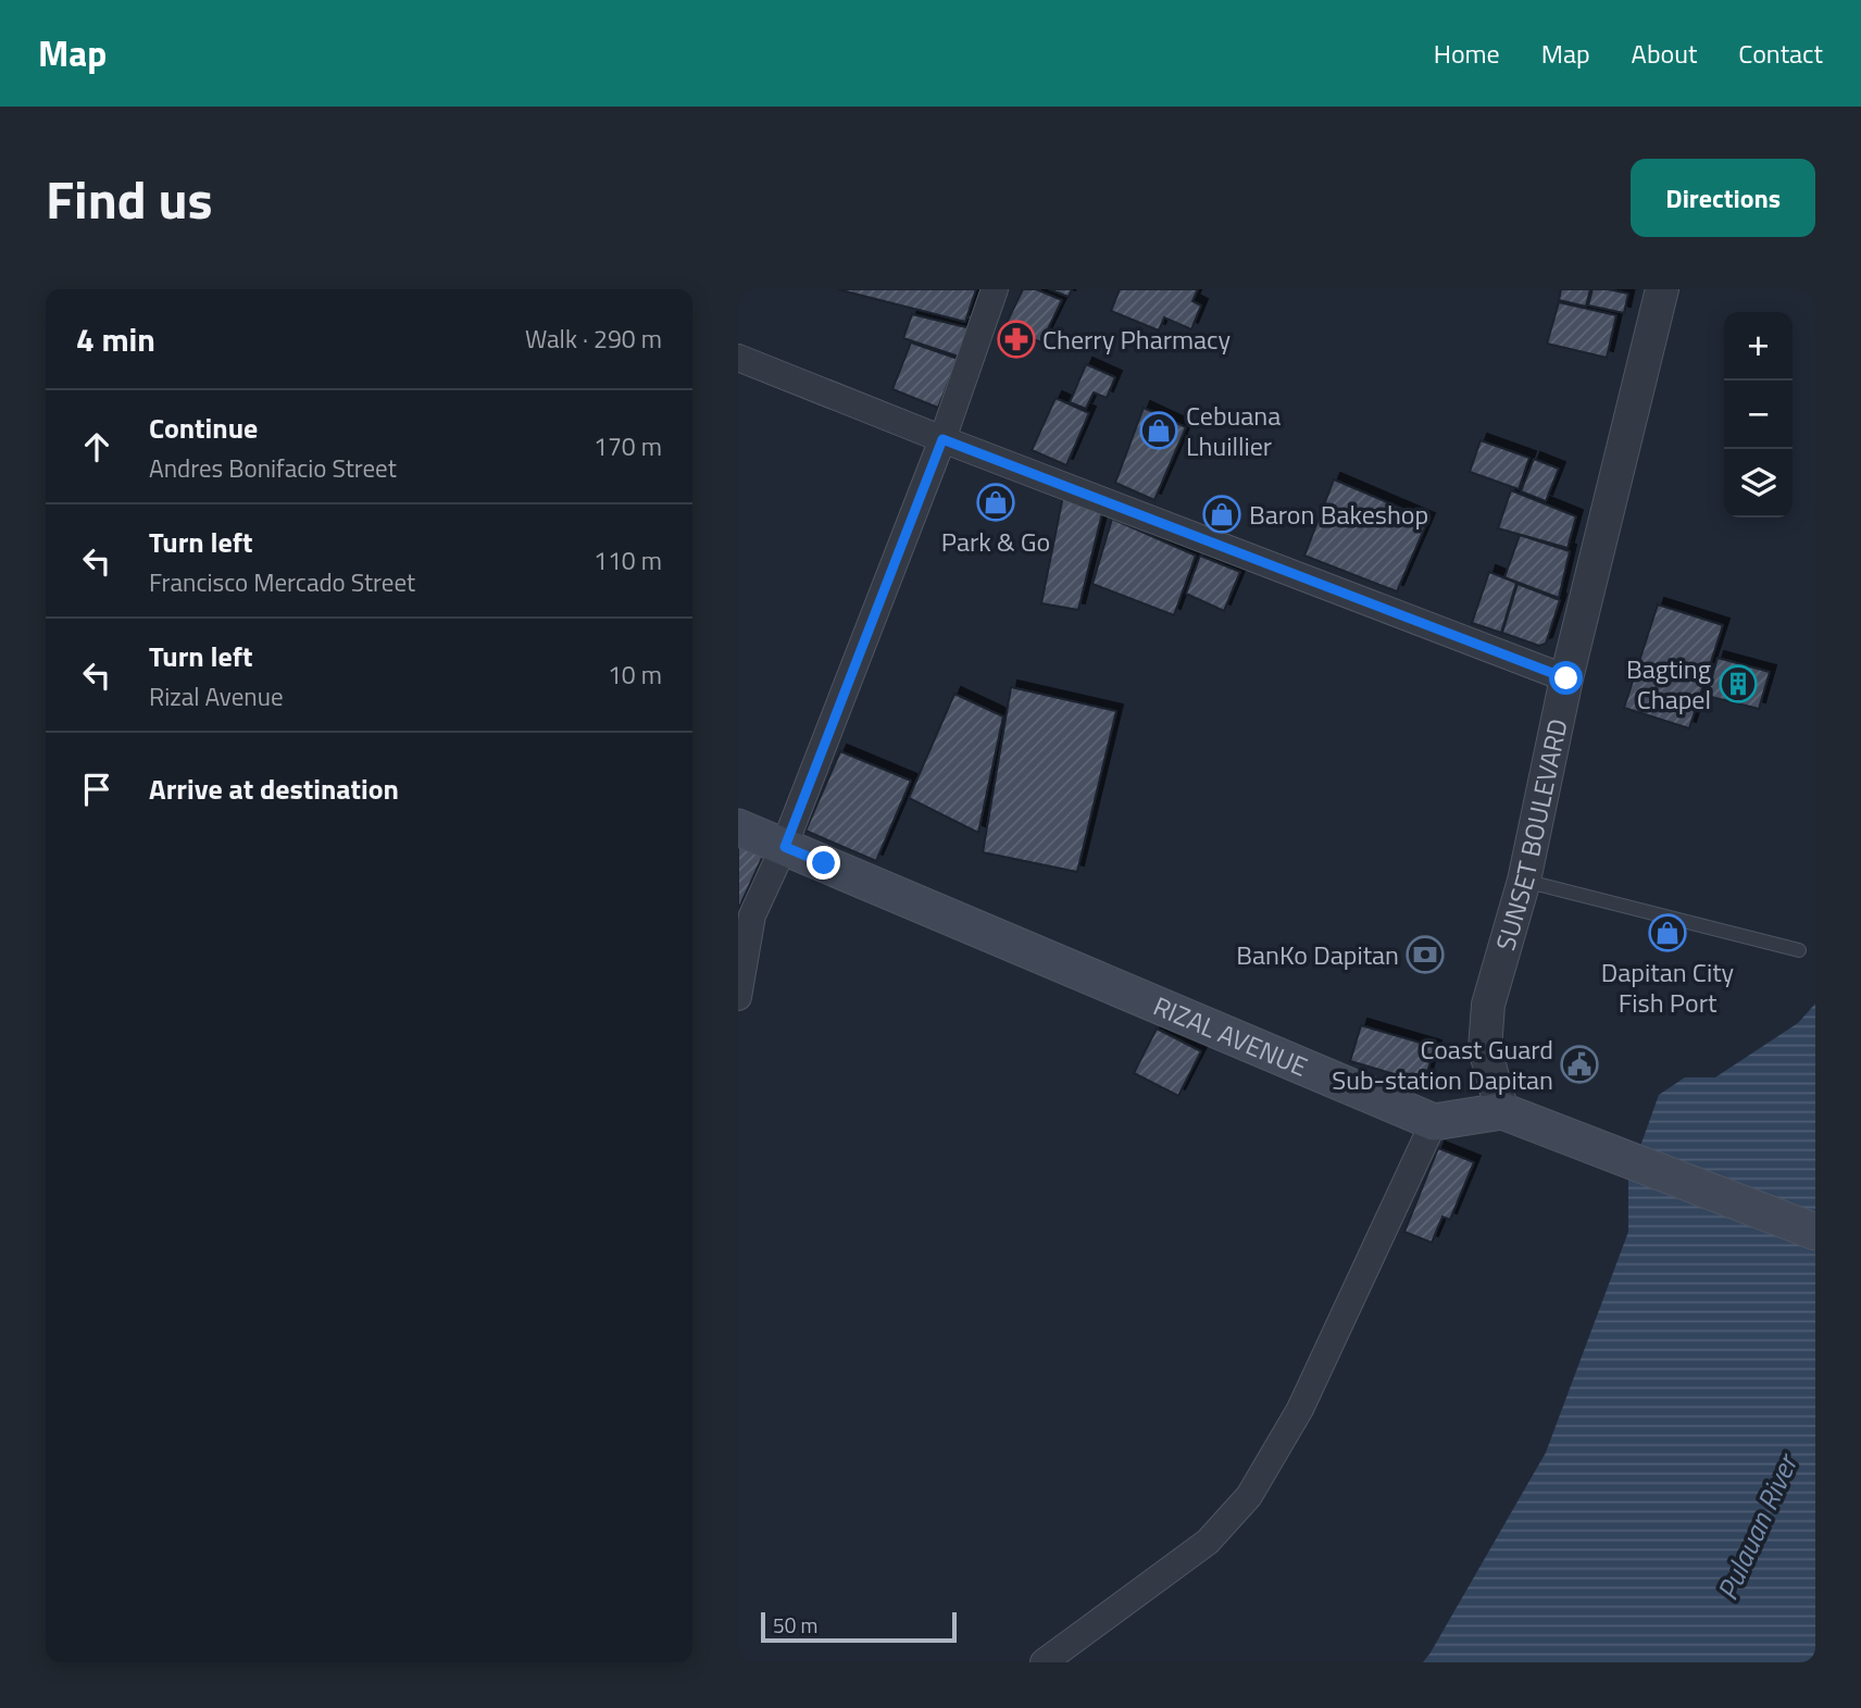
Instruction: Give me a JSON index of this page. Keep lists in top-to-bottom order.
{
  "streets": {
    "main road": ["RIZAL AVENUE"],
    "street": ["SUNSET BOULEVARD"]
  },
  "water": ["Pulauan River"],
  "places": {
    "pharmacy": ["Cherry Pharmacy"],
    "shop": [
      "Cebuana Lhuillier",
      "Park & Go",
      "Baron Bakeshop",
      "Dapitan City Fish Port"
    ],
    "building": ["Bagting Chapel"],
    "bank": ["BanKo Dapitan"],
    "public building": ["Coast Guard Sub-station Dapitan"]
  },
  "scale_bar": "50 m",
  "page": {
    "header": "Map",
    "nav": [
      "Home",
      "Map",
      "About",
      "Contact"
    ],
    "title": "Find us",
    "buttons": "Directions",
    "heading": ["4 min", "Walk · 290 m"],
    "map_buttons": ["+", "−"],
    "list": [
      ["Continue", "Andres Bonifacio Street", "170 m"],
      ["Turn left", "Francisco Mercado Street", "110 m"],
      ["Turn left", "Rizal Avenue", "10 m"],
      "Arrive at destination"
    ],
    "scale": "50 m"
  }
}
